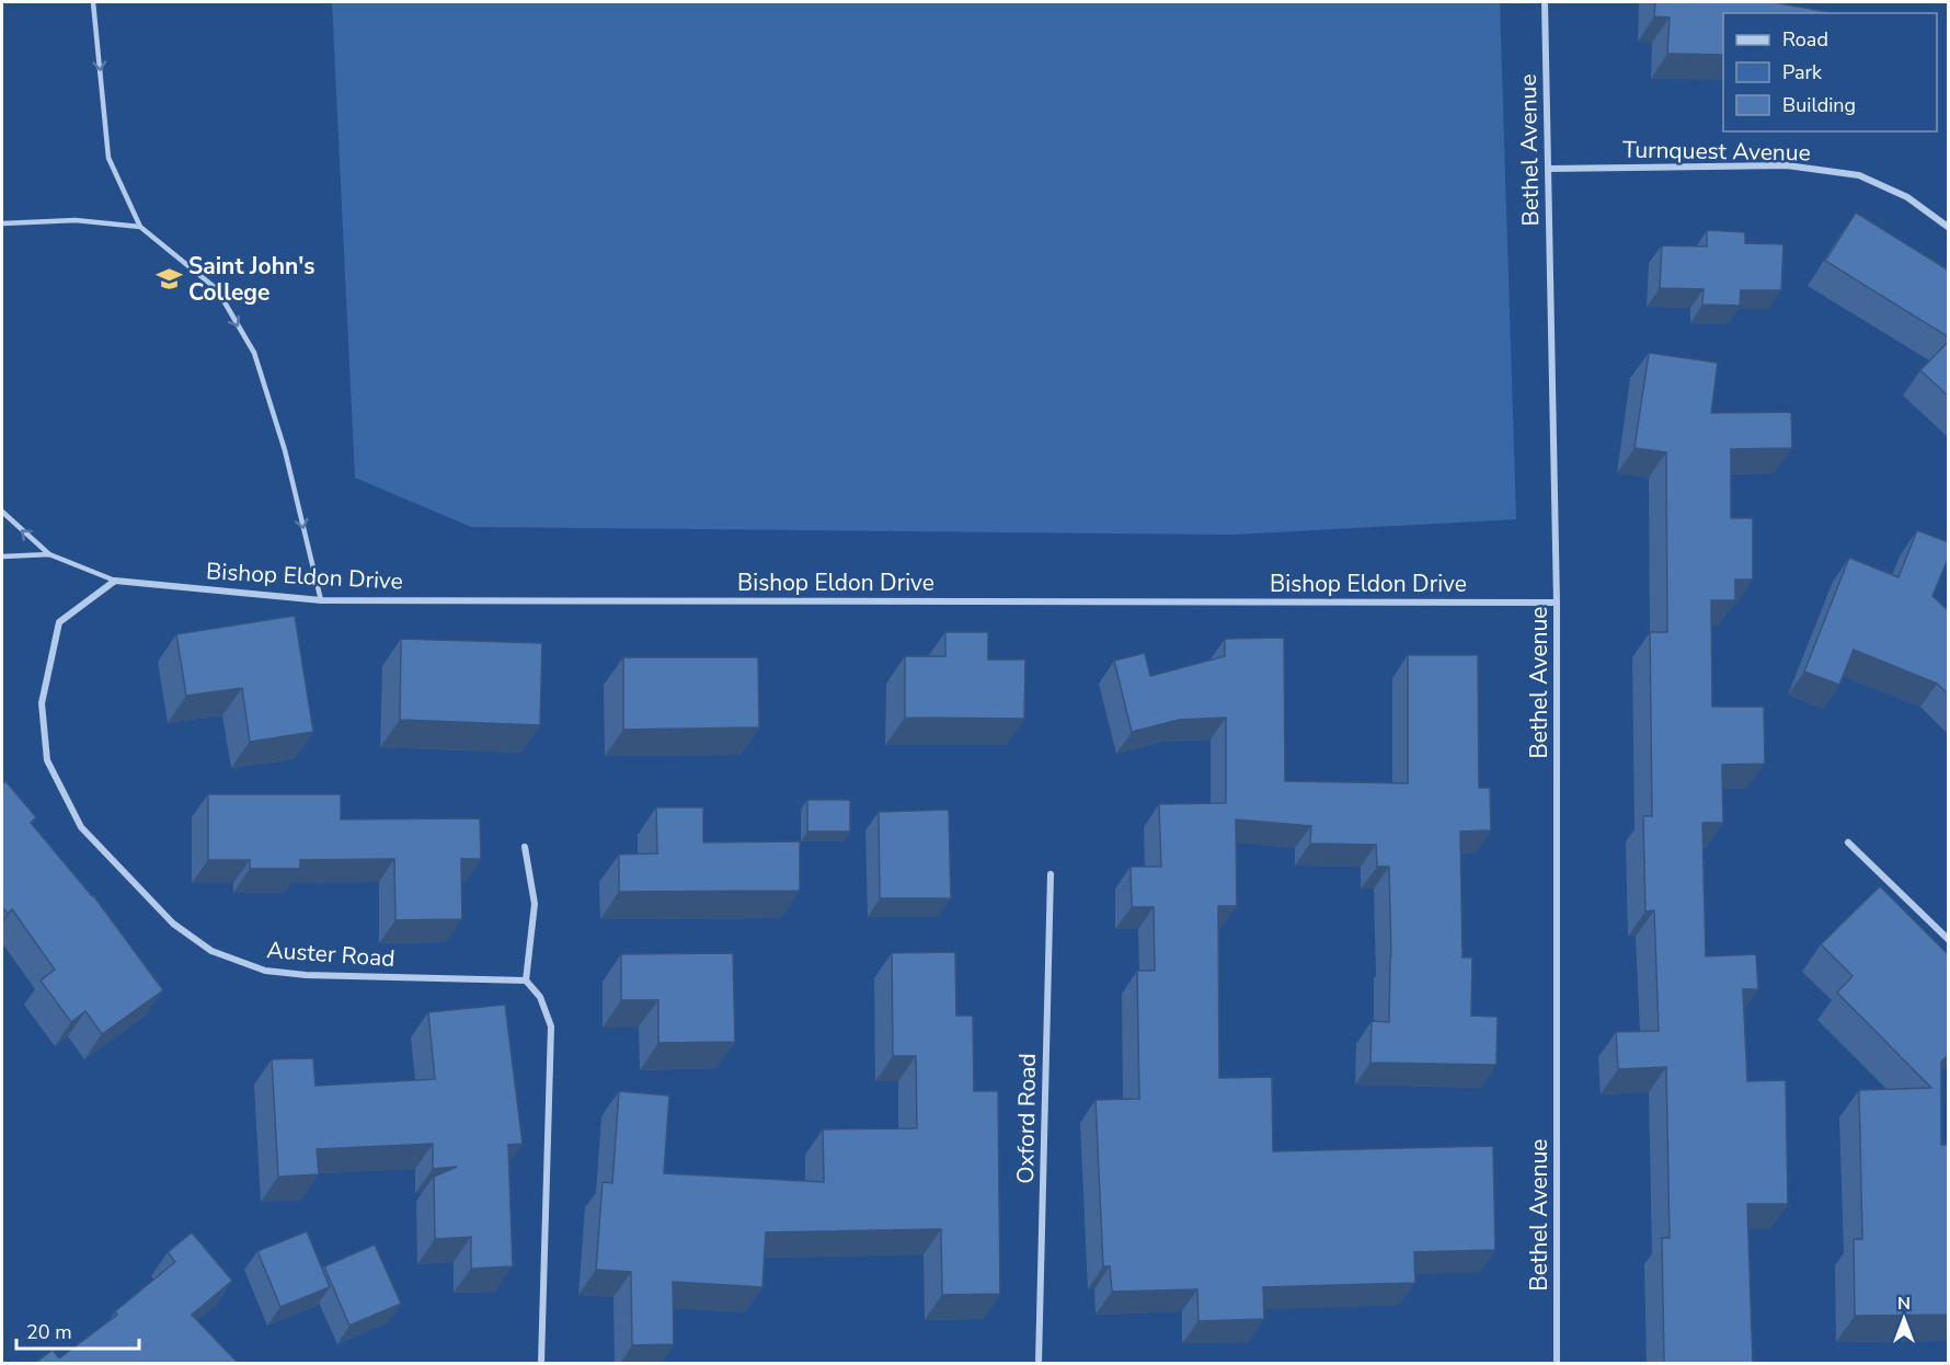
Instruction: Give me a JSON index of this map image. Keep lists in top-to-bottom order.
{
  "streets": {
    "street": [
      "Bethel Avenue",
      "Turnquest Avenue",
      "Bishop Eldon Drive",
      "Auster Road",
      "Oxford Road"
    ]
  },
  "crossings": [
    ["Bethel Avenue", "Turnquest Avenue"],
    ["Bethel Avenue", "Bishop Eldon Drive"],
    ["Bishop Eldon Drive", "Auster Road"]
  ],
  "places": {
    "school or university": ["Saint John's College"]
  },
  "legend": ["Road", "Park", "Building"],
  "scale_bar": "20 m",
  "north": "top"
}
